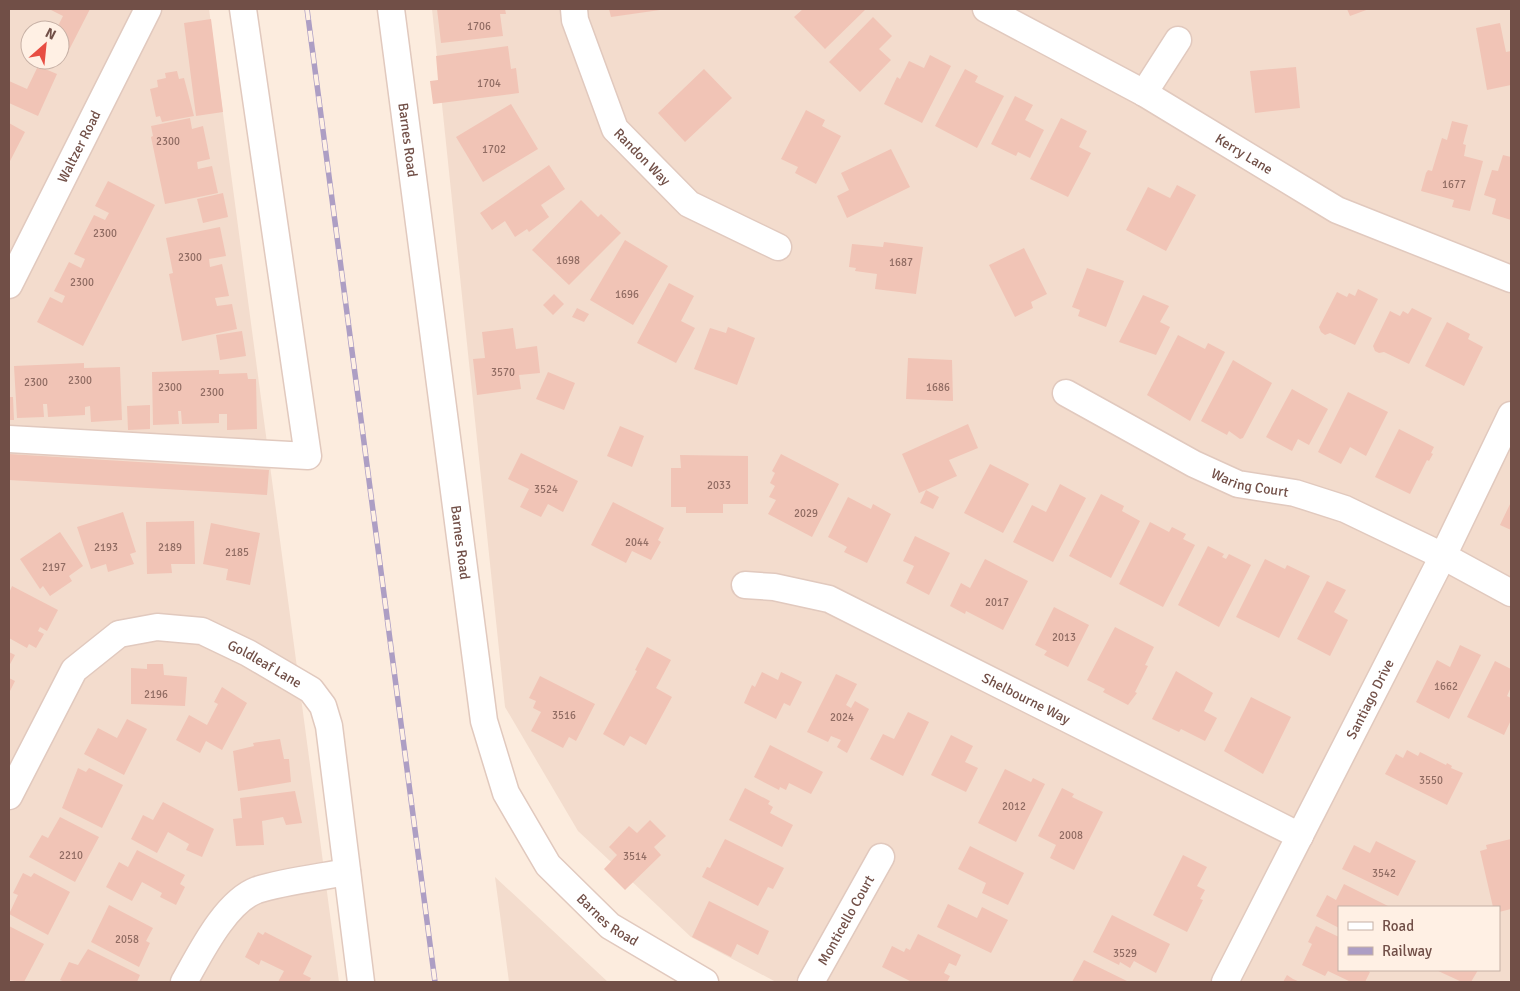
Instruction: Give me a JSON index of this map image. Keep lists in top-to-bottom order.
{
  "streets": {
    "street": [
      "Barnes Road",
      "Waltzer Road",
      "Kerry Lane",
      "Randon Way",
      "Waring Court",
      "Goldleaf Lane",
      "Shelbourne Way",
      "Santiago Drive",
      "Monticello Court"
    ]
  },
  "crossings": [
    ["Waring Court", "Santiago Drive"],
    ["Shelbourne Way", "Santiago Drive"]
  ],
  "house_numbers": [
    "1706",
    "1704",
    "2300",
    "1702",
    "1677",
    "2300",
    "2300",
    "1698",
    "1687",
    "2300",
    "1696",
    "3570",
    "2300",
    "2300",
    "2300",
    "1686",
    "2300",
    "2033",
    "3524",
    "2029",
    "2044",
    "2193",
    "2189",
    "2185",
    "2197",
    "2017",
    "2013",
    "1662",
    "2196",
    "3516",
    "2024",
    "3550",
    "2012",
    "2008",
    "2210",
    "3514",
    "3542",
    "2058",
    "3529"
  ],
  "legend": ["Road", "Railway"],
  "north": "top right"
}
